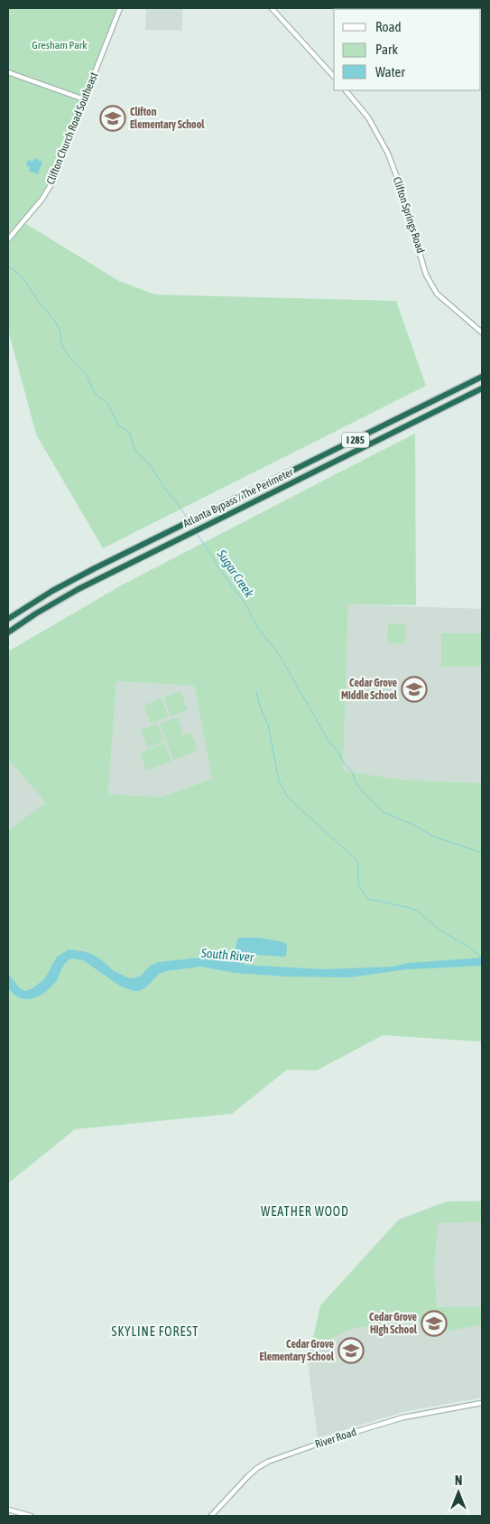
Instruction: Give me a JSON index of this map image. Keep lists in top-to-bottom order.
{
  "streets": {
    "highway": ["I 285", "Atlanta Bypass / The Perimeter"],
    "street": ["Clifton Church Road Southeast", "Clifton Springs Road", "River Road"]
  },
  "districts": ["WEATHER WOOD", "SKYLINE FOREST"],
  "water": ["Sugar Creek", "South River"],
  "parks": ["Gresham Park"],
  "places": {
    "school or university": [
      "Clifton Elementary School",
      "Cedar Grove Middle School",
      "Cedar Grove High School",
      "Cedar Grove Elementary School"
    ]
  },
  "legend": ["Road", "Park", "Water"],
  "north": "top"
}
